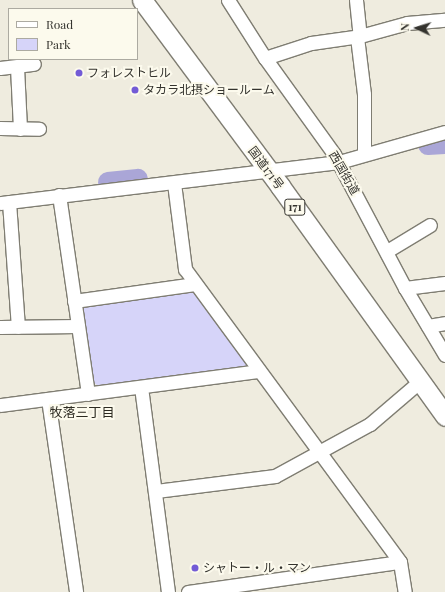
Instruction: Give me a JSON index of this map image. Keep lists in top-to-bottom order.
{
  "streets": {
    "highway": ["国道171号", "171"],
    "street": ["西国街道"]
  },
  "districts": ["牧落三丁目"],
  "places": ["フォレストヒル", "タカラ北摂ショールーム", "シャトー・ル・マン"],
  "legend": ["Road", "Park"],
  "north": "left"
}
